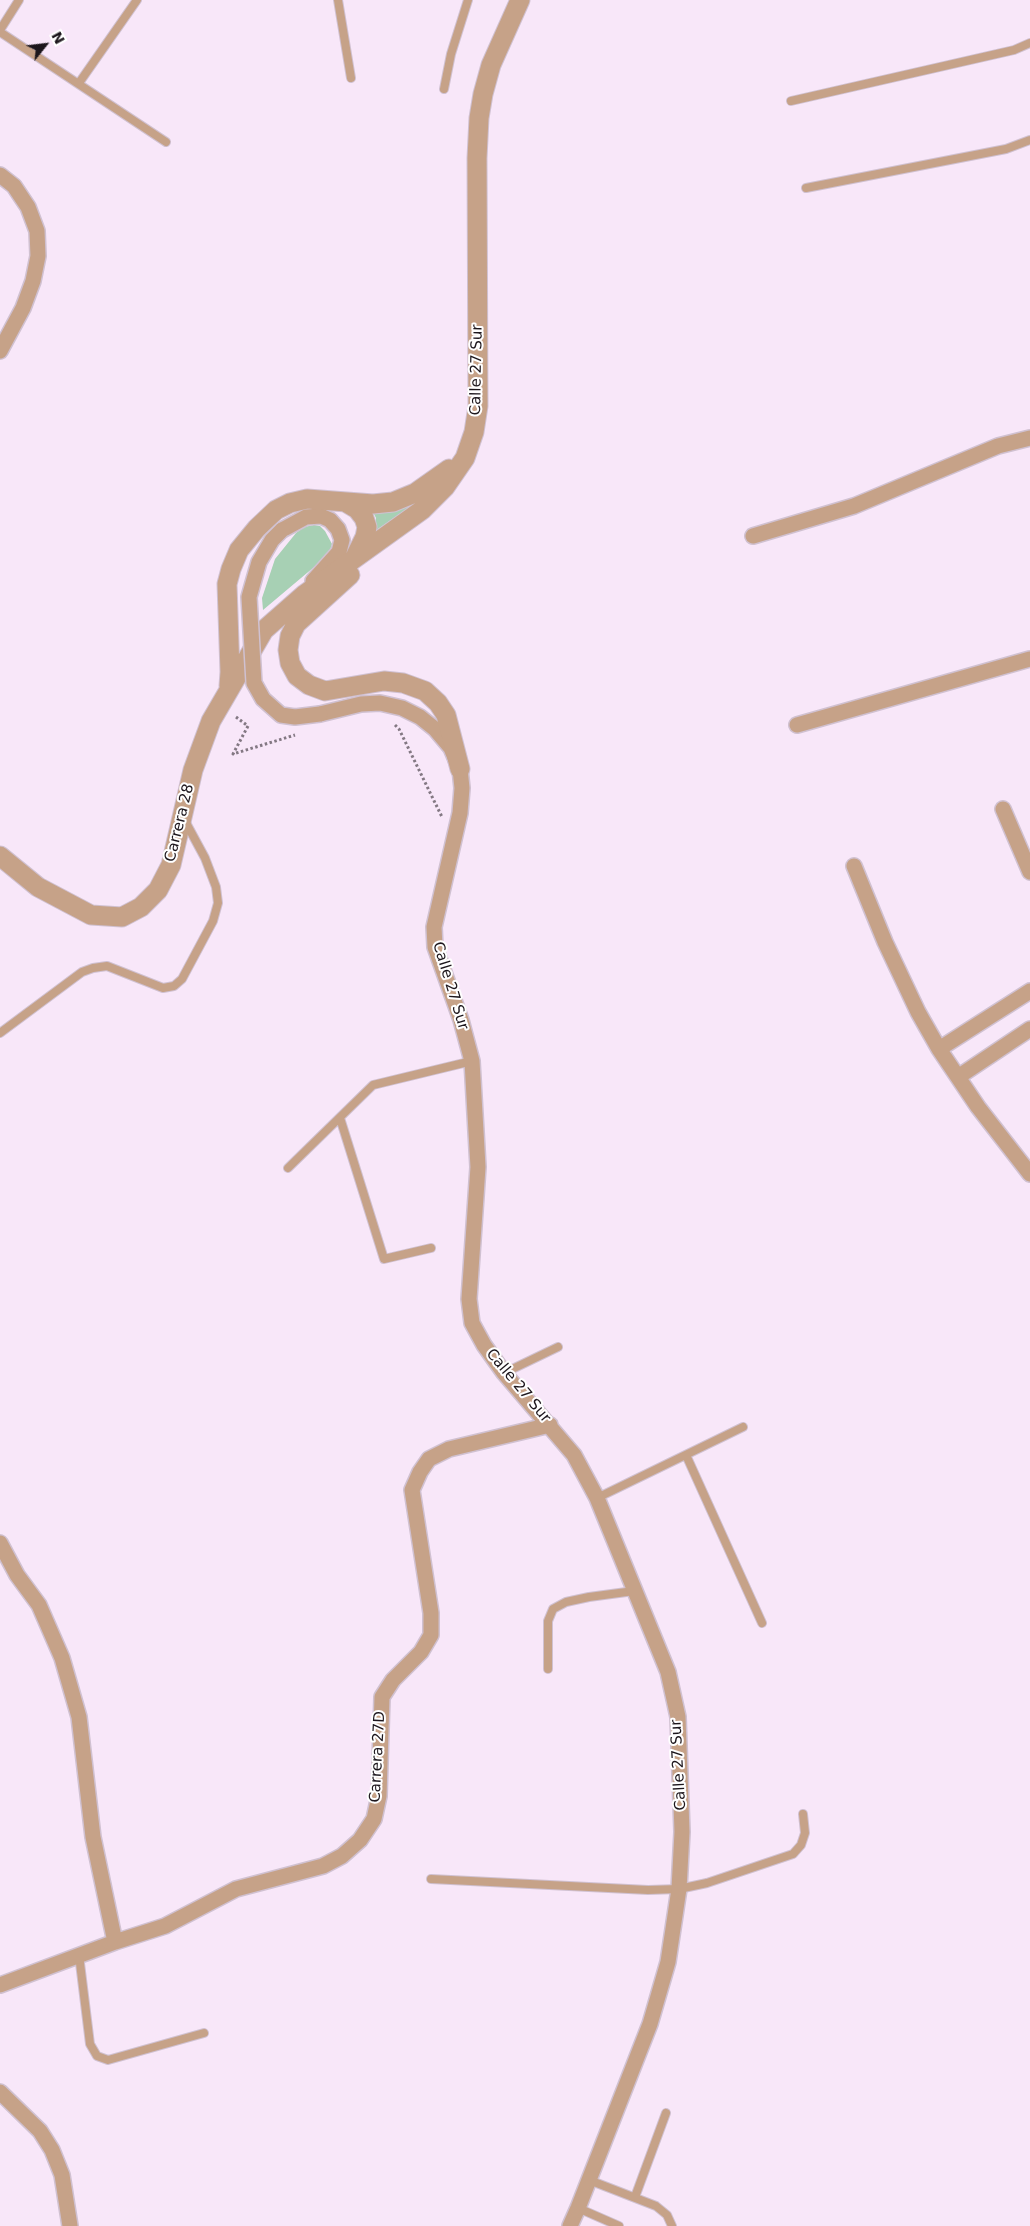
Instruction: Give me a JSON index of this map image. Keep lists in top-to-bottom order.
{
  "streets": {
    "street": ["Calle 27 Sur", "Carrera 28", "Carrera 27D"]
  },
  "crossings": [
    ["Calle 27 Sur", "Carrera 28"],
    ["Calle 27 Sur", "Carrera 27D"]
  ],
  "north": "top right"
}
